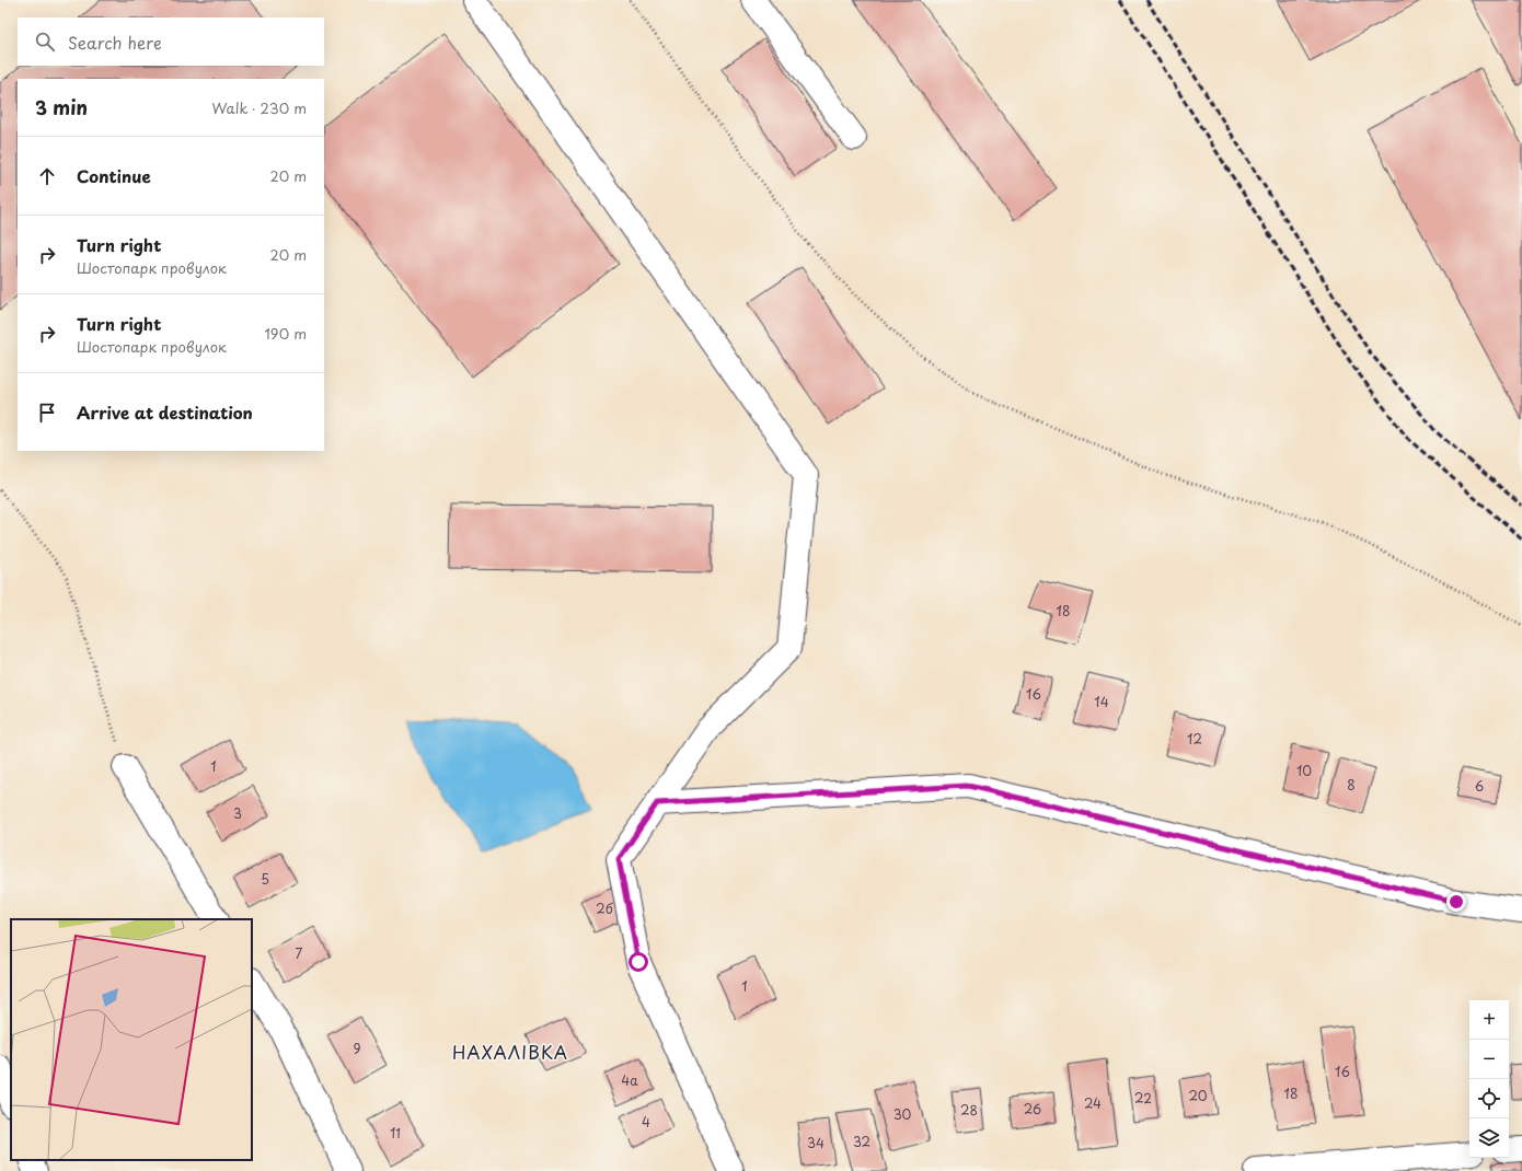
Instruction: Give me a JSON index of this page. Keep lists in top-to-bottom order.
{
  "districts": ["НАХАЛІВКА"],
  "house_numbers": [
    "18",
    "16",
    "14",
    "12",
    "1",
    "10",
    "8",
    "6",
    "3",
    "5",
    "2б",
    "7",
    "1",
    "9",
    "16",
    "4а",
    "18",
    "20",
    "22",
    "24",
    "26",
    "28",
    "30",
    "4",
    "11",
    "32",
    "34"
  ],
  "page": {
    "search": "Search here",
    "heading": ["3 min", "Walk · 230 m"],
    "list": [
      ["Continue", "20 m"],
      ["Turn right", "Шостопарк провулок", "20 m"],
      ["Turn right", "Шостопарк провулок", "190 m"],
      "Arrive at destination"
    ],
    "map_buttons": ["+", "−"]
  }
}
